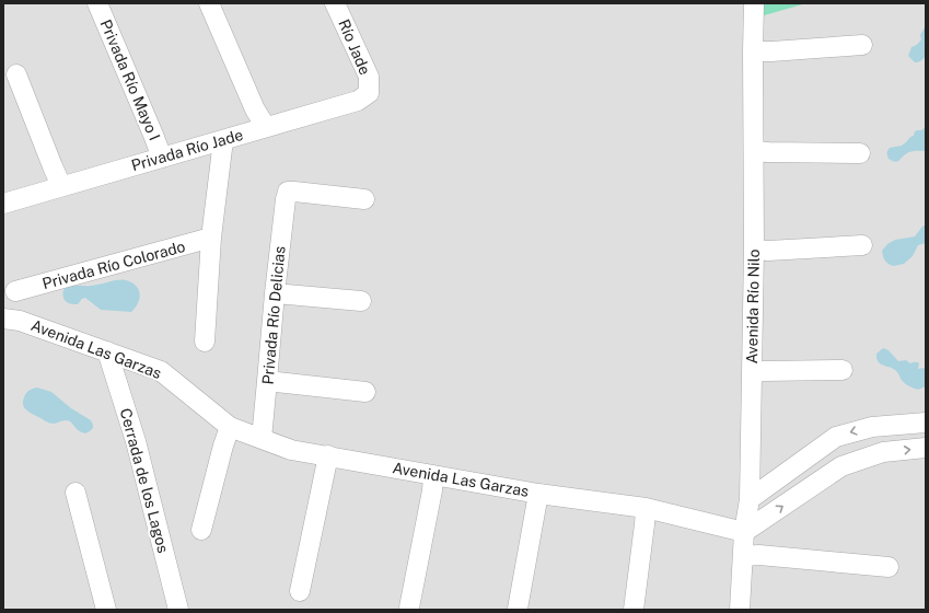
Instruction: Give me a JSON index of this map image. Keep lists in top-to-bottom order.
{
  "streets": {
    "street": [
      "Río Jade",
      "Privada Río Mayo I",
      "Privada Río Jade",
      "Privada Río Colorado",
      "Avenida Río Nilo",
      "Privada Río Delicias",
      "Avenida Las Garzas",
      "Cerrada de los Lagos"
    ]
  },
  "crossings": [
    ["Río Jade", "Privada Río Jade"],
    ["Privada Río Mayo I", "Privada Río Jade"],
    ["Avenida Río Nilo", "Avenida Las Garzas"],
    ["Privada Río Delicias", "Avenida Las Garzas"],
    ["Avenida Las Garzas", "Cerrada de los Lagos"]
  ]
}
